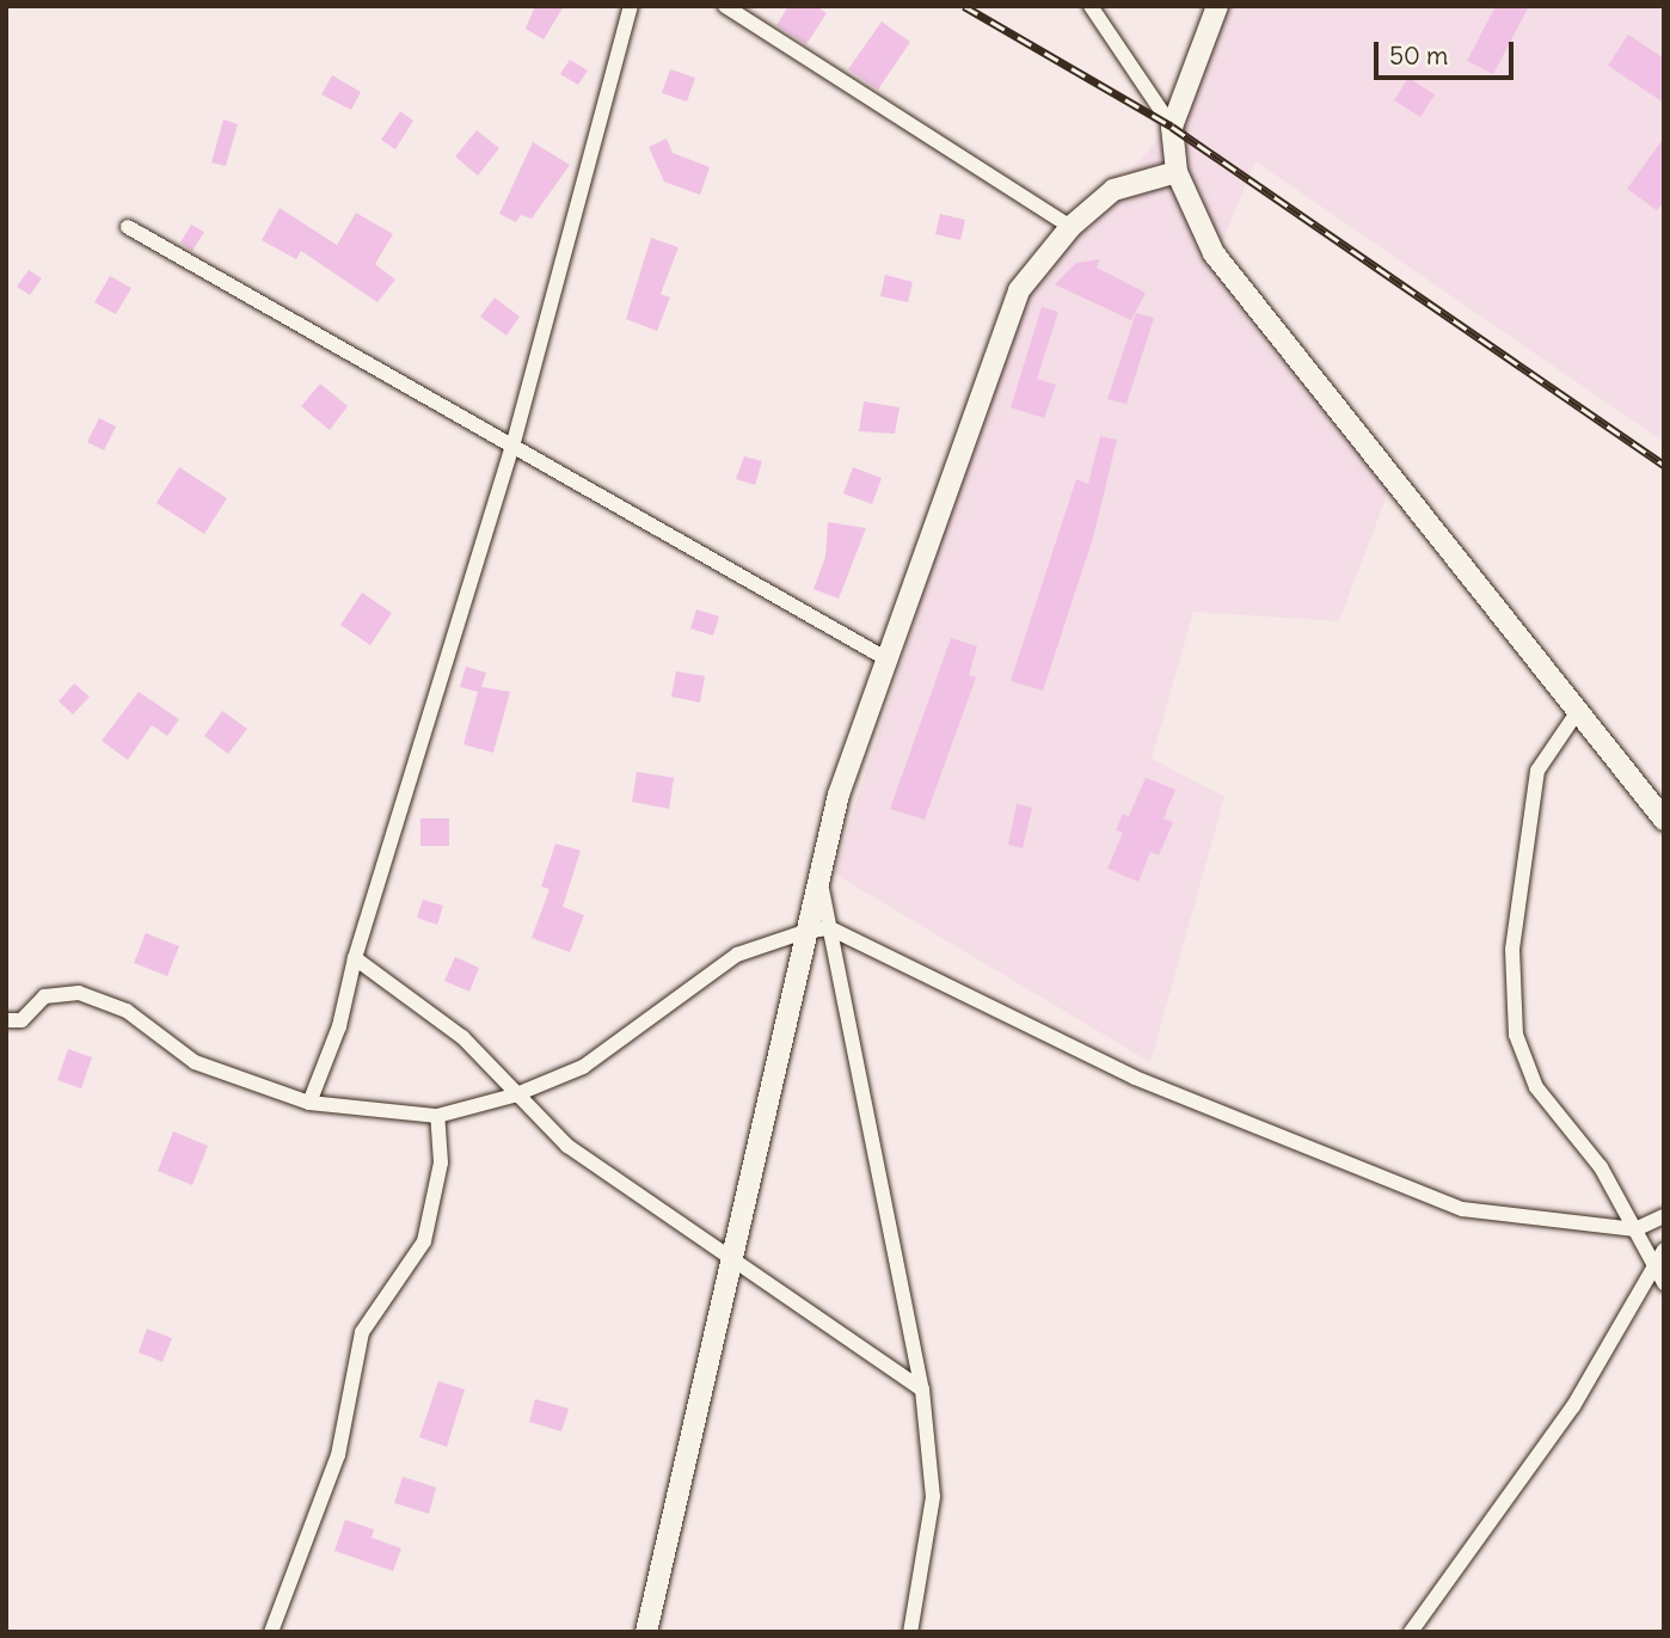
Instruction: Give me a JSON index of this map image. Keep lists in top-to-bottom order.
{
  "scale_bar": "50 m"
}
